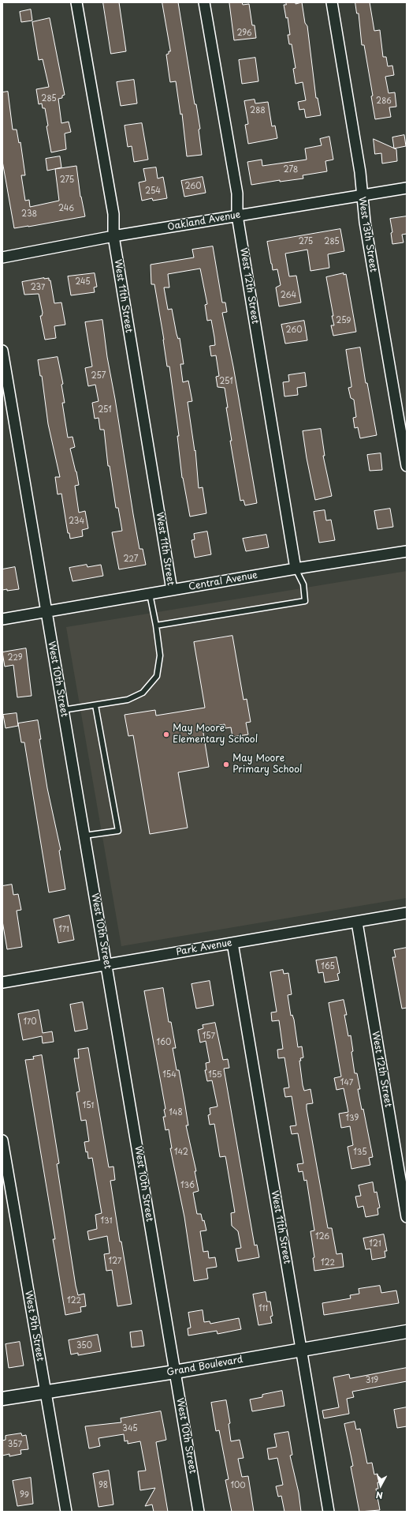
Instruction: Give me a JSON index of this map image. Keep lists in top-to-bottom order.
{
  "streets": {
    "street": [
      "Oakland Avenue",
      "West 13th Street",
      "West 12th Street",
      "West 11th Street",
      "Central Avenue",
      "West 10th Street",
      "Park Avenue",
      "West 9th Street",
      "Grand Boulevard"
    ]
  },
  "crossings": [
    ["Oakland Avenue", "West 13th Street"],
    ["Oakland Avenue", "West 12th Street"],
    ["Oakland Avenue", "West 11th Street"],
    ["West 12th Street", "Central Avenue"],
    ["West 12th Street", "Park Avenue"],
    ["West 11th Street", "Central Avenue"],
    ["West 11th Street", "Park Avenue"],
    ["West 11th Street", "Grand Boulevard"],
    ["Central Avenue", "West 10th Street"],
    ["West 10th Street", "Park Avenue"],
    ["West 10th Street", "Grand Boulevard"],
    ["West 9th Street", "Grand Boulevard"]
  ],
  "places": ["May Moore Elementary School", "May Moore Primary School"],
  "house_numbers": [
    "296",
    "285",
    "286",
    "288",
    "278",
    "275",
    "260",
    "254",
    "246",
    "238",
    "275",
    "285",
    "245",
    "237",
    "264",
    "259",
    "260",
    "257",
    "251",
    "251",
    "234",
    "227",
    "229",
    "171",
    "165",
    "170",
    "157",
    "160",
    "154",
    "155",
    "147",
    "151",
    "148",
    "139",
    "142",
    "135",
    "136",
    "131",
    "126",
    "121",
    "127",
    "122",
    "122",
    "111",
    "350",
    "319",
    "345",
    "357",
    "98",
    "100",
    "99"
  ],
  "north": "bottom"
}
